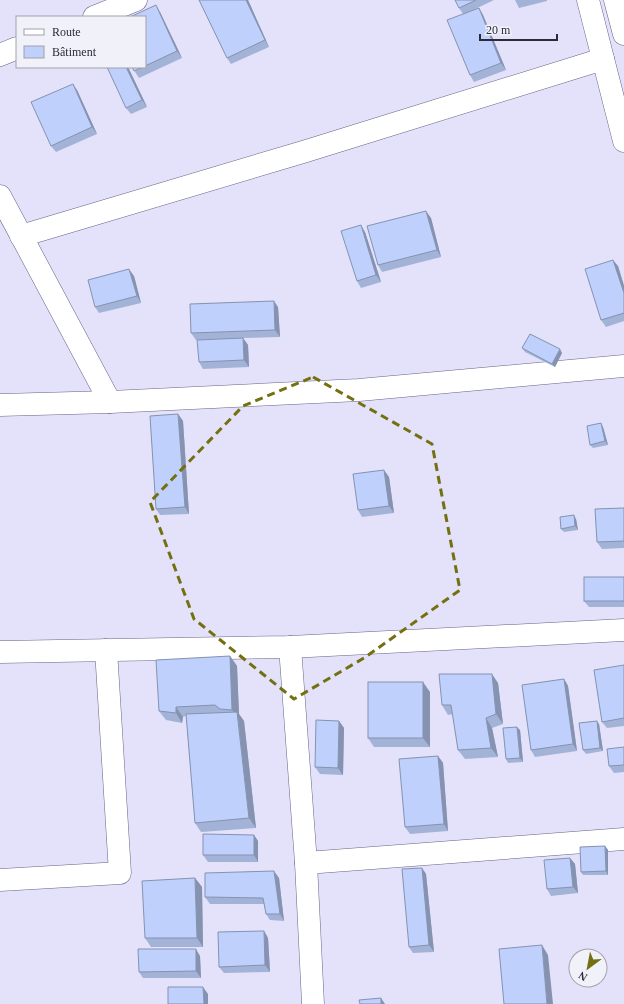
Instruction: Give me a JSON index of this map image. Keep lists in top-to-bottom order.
{
  "legend": ["Route", "Bâtiment"],
  "scale_bar": "20 m",
  "north": "bottom left"
}
